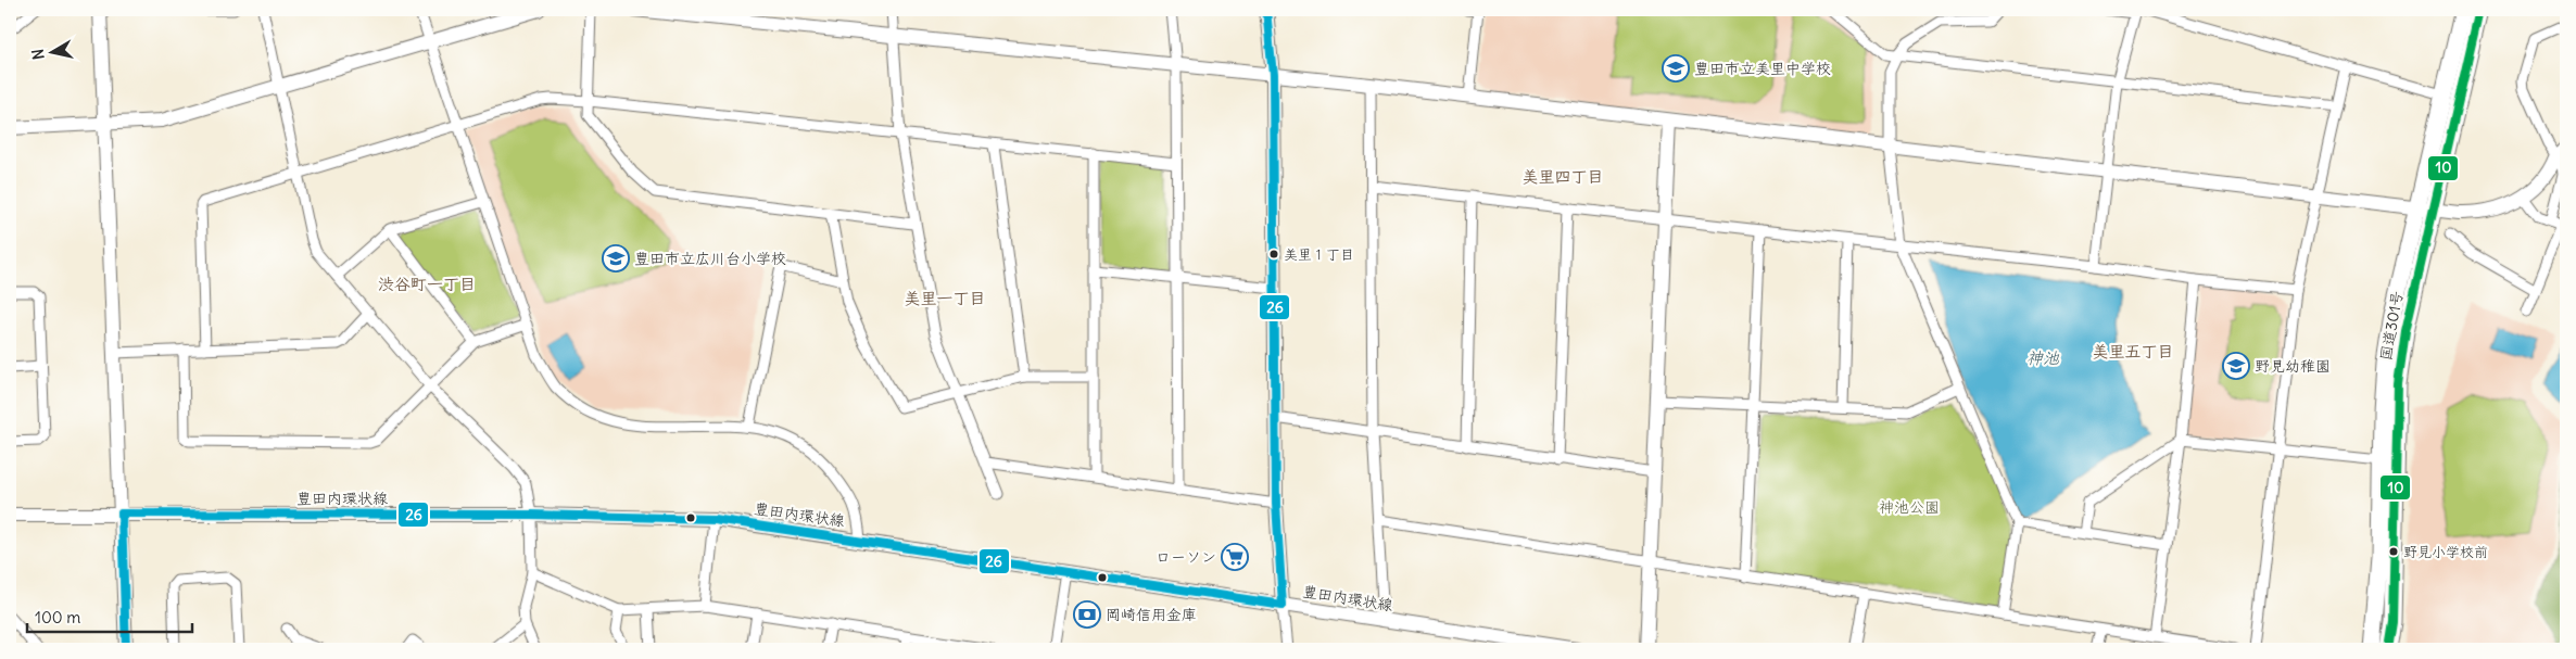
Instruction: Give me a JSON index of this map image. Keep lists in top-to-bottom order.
{
  "streets": {
    "highway": ["国道301号"],
    "street": ["豊田内環状線"]
  },
  "districts": [
    "美里四丁目",
    "渋谷町一丁目",
    "美里一丁目",
    "美里五丁目"
  ],
  "water": ["神池"],
  "parks": ["神池公園"],
  "places": {
    "school or university": ["豊田市立美里中学校", "豊田市立広川台小学校", "野見幼稚園"],
    "other": ["美里１丁目", "野見小学校前"],
    "supermarket": ["ローソン"],
    "bank": ["岡崎信用金庫"]
  },
  "lines": ["transit line 26", "transit line 10"],
  "scale_bar": "100 m",
  "north": "left"
}
